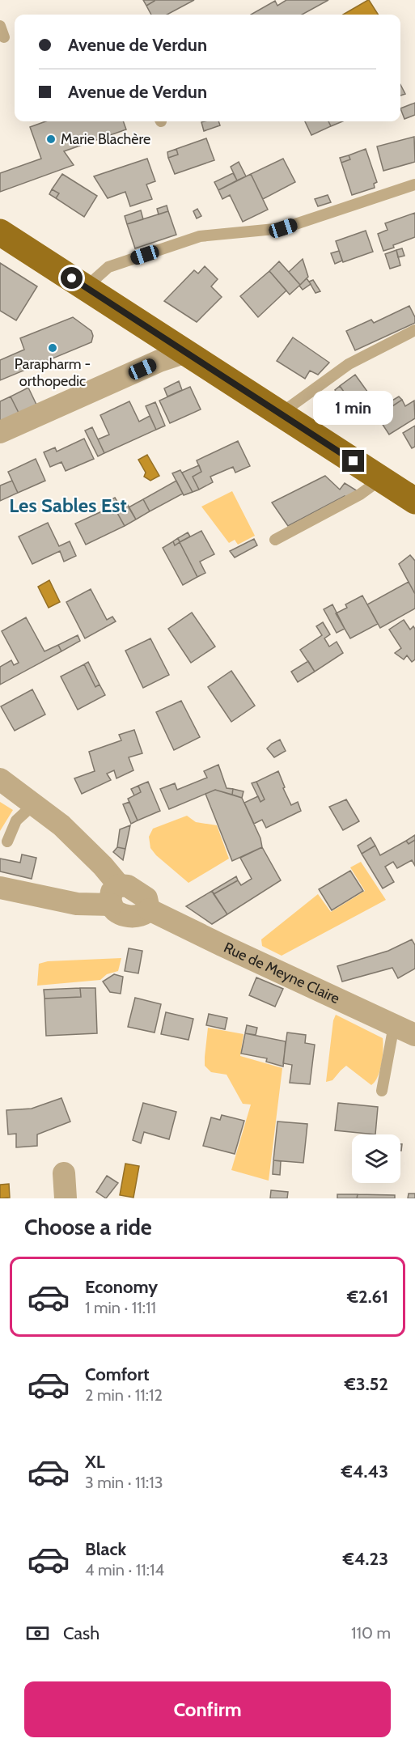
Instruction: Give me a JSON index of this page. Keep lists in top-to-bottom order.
{
  "streets": {
    "street": ["Rue de Meyne Claire"]
  },
  "districts": ["Les Sables Est"],
  "places": ["Marie Blachère", "Parapharm - orthopedic"],
  "page": {
    "banner": ["Avenue de Verdun", "Avenue de Verdun"],
    "bubble": "1 min",
    "heading": "Choose a ride",
    "list": [
      {
        "name": "Economy",
        "note": "1 min · 11:11",
        "value": "€2.61"
      },
      {
        "name": "Comfort",
        "note": "2 min · 11:12",
        "value": "€3.52"
      },
      {
        "name": "XL",
        "note": "3 min · 11:13",
        "value": "€4.43"
      },
      {
        "name": "Black",
        "note": "4 min · 11:14",
        "value": "€4.23"
      }
    ],
    "pay": ["Cash", "110 m"],
    "buttons": "Confirm"
  }
}
